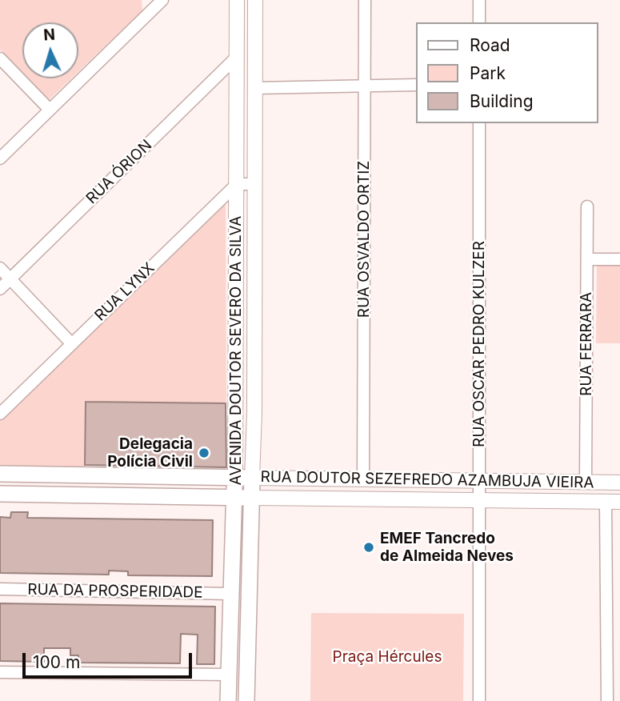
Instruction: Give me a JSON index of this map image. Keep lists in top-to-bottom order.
{
  "streets": {
    "main road": ["AVENIDA DOUTOR SEVERO DA SILVA", "RUA DOUTOR SEZEFREDO AZAMBUJA VIEIRA"],
    "street": [
      "RUA ÓRION",
      "RUA OSVALDO ORTIZ",
      "RUA LYNX",
      "RUA OSCAR PEDRO KULZER",
      "RUA FERRARA",
      "RUA DA PROSPERIDADE"
    ]
  },
  "crossings": [
    ["RUA ÓRION", "AVENIDA DOUTOR SEVERO DA SILVA"],
    ["RUA OSVALDO ORTIZ", "RUA DOUTOR SEZEFREDO AZAMBUJA VIEIRA"],
    ["RUA LYNX", "AVENIDA DOUTOR SEVERO DA SILVA"],
    ["RUA OSCAR PEDRO KULZER", "RUA DOUTOR SEZEFREDO AZAMBUJA VIEIRA"],
    ["RUA FERRARA", "RUA DOUTOR SEZEFREDO AZAMBUJA VIEIRA"],
    ["AVENIDA DOUTOR SEVERO DA SILVA", "RUA DOUTOR SEZEFREDO AZAMBUJA VIEIRA"],
    ["AVENIDA DOUTOR SEVERO DA SILVA", "RUA DA PROSPERIDADE"]
  ],
  "parks": ["Praça Hércules"],
  "places": ["Delegacia Polícia Civil", "EMEF Tancredo de Almeida Neves"],
  "legend": ["Road", "Park", "Building"],
  "scale_bar": "100 m",
  "north": "top"
}
